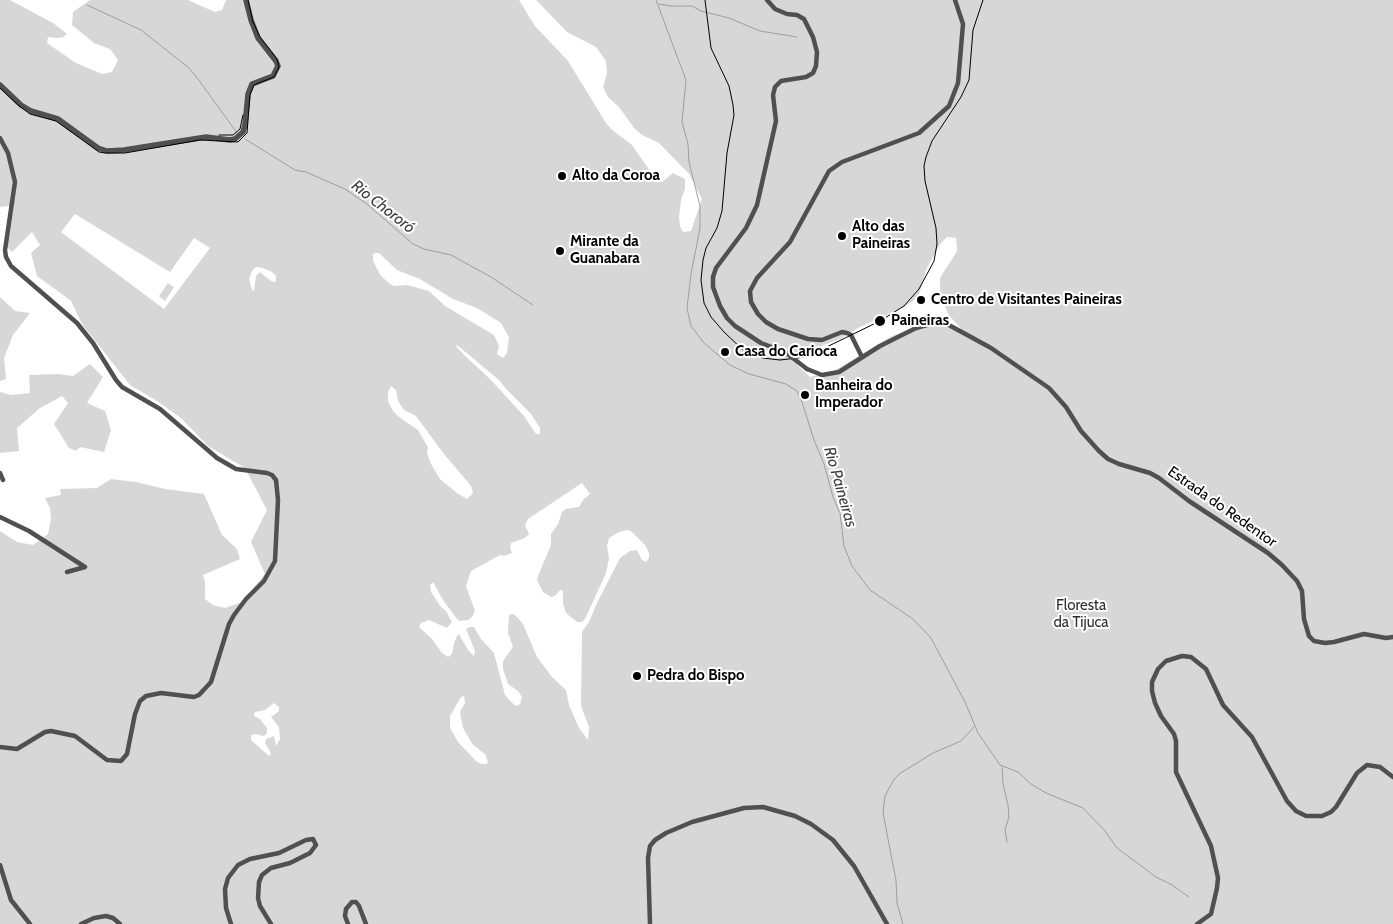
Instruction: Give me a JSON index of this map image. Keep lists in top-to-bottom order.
{
  "streets": {
    "street": ["Estrada do Redentor"]
  },
  "water": ["Rio Chororó", "Rio Paineiras"],
  "parks": ["Floresta da Tijuca"],
  "places": [
    "Alto da Coroa",
    "Alto das Paineiras",
    "Mirante da Guanabara",
    "Centro de Visitantes Paineiras",
    "Paineiras",
    "Casa do Carioca",
    "Banheira do Imperador",
    "Pedra do Bispo"
  ]
}
